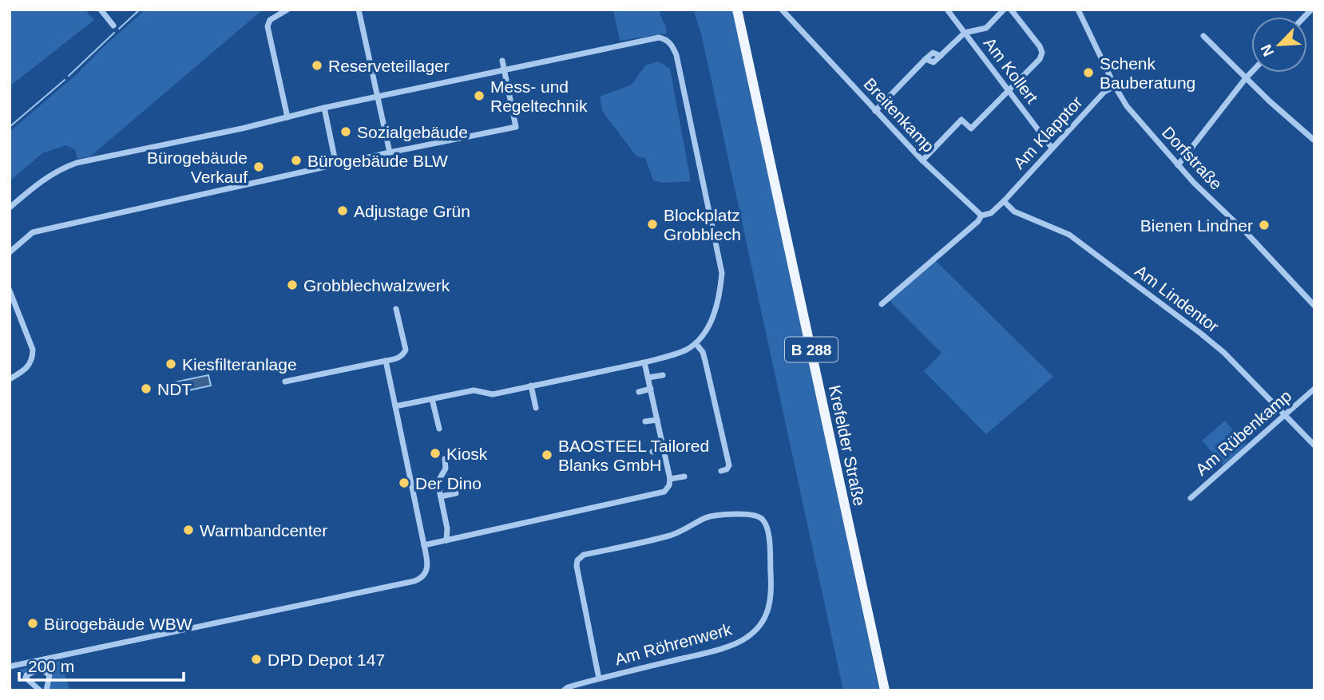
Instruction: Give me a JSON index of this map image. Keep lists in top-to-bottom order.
{
  "streets": {
    "main road": ["B 288", "Krefelder Straße"],
    "street": [
      "Am Kollert",
      "Breitenkamp",
      "Am Klapptor",
      "Dorfstraße",
      "Am Lindentor",
      "Am Rübenkamp",
      "Am Röhrenwerk"
    ]
  },
  "crossings": [
    ["Am Kollert", "Am Klapptor"],
    ["Am Klapptor", "Dorfstraße"],
    ["Am Klapptor", "Am Lindentor"],
    ["Am Lindentor", "Am Rübenkamp"]
  ],
  "places": [
    "Reserveteillager",
    "Schenk Bauberatung",
    "Mess- und Regeltechnik",
    "Sozialgebäude",
    "Bürogebäude BLW",
    "Bürogebäude Verkauf",
    "Adjustage Grün",
    "Blockplatz Grobblech",
    "Bienen Lindner",
    "Grobblechwalzwerk",
    "Kiesfilteranlage",
    "NDT",
    "Kiosk",
    "BAOSTEEL Tailored Blanks GmbH",
    "Der Dino",
    "Warmbandcenter",
    "Bürogebäude WBW",
    "DPD Depot 147"
  ],
  "scale_bar": "200 m",
  "north": "bottom left"
}
